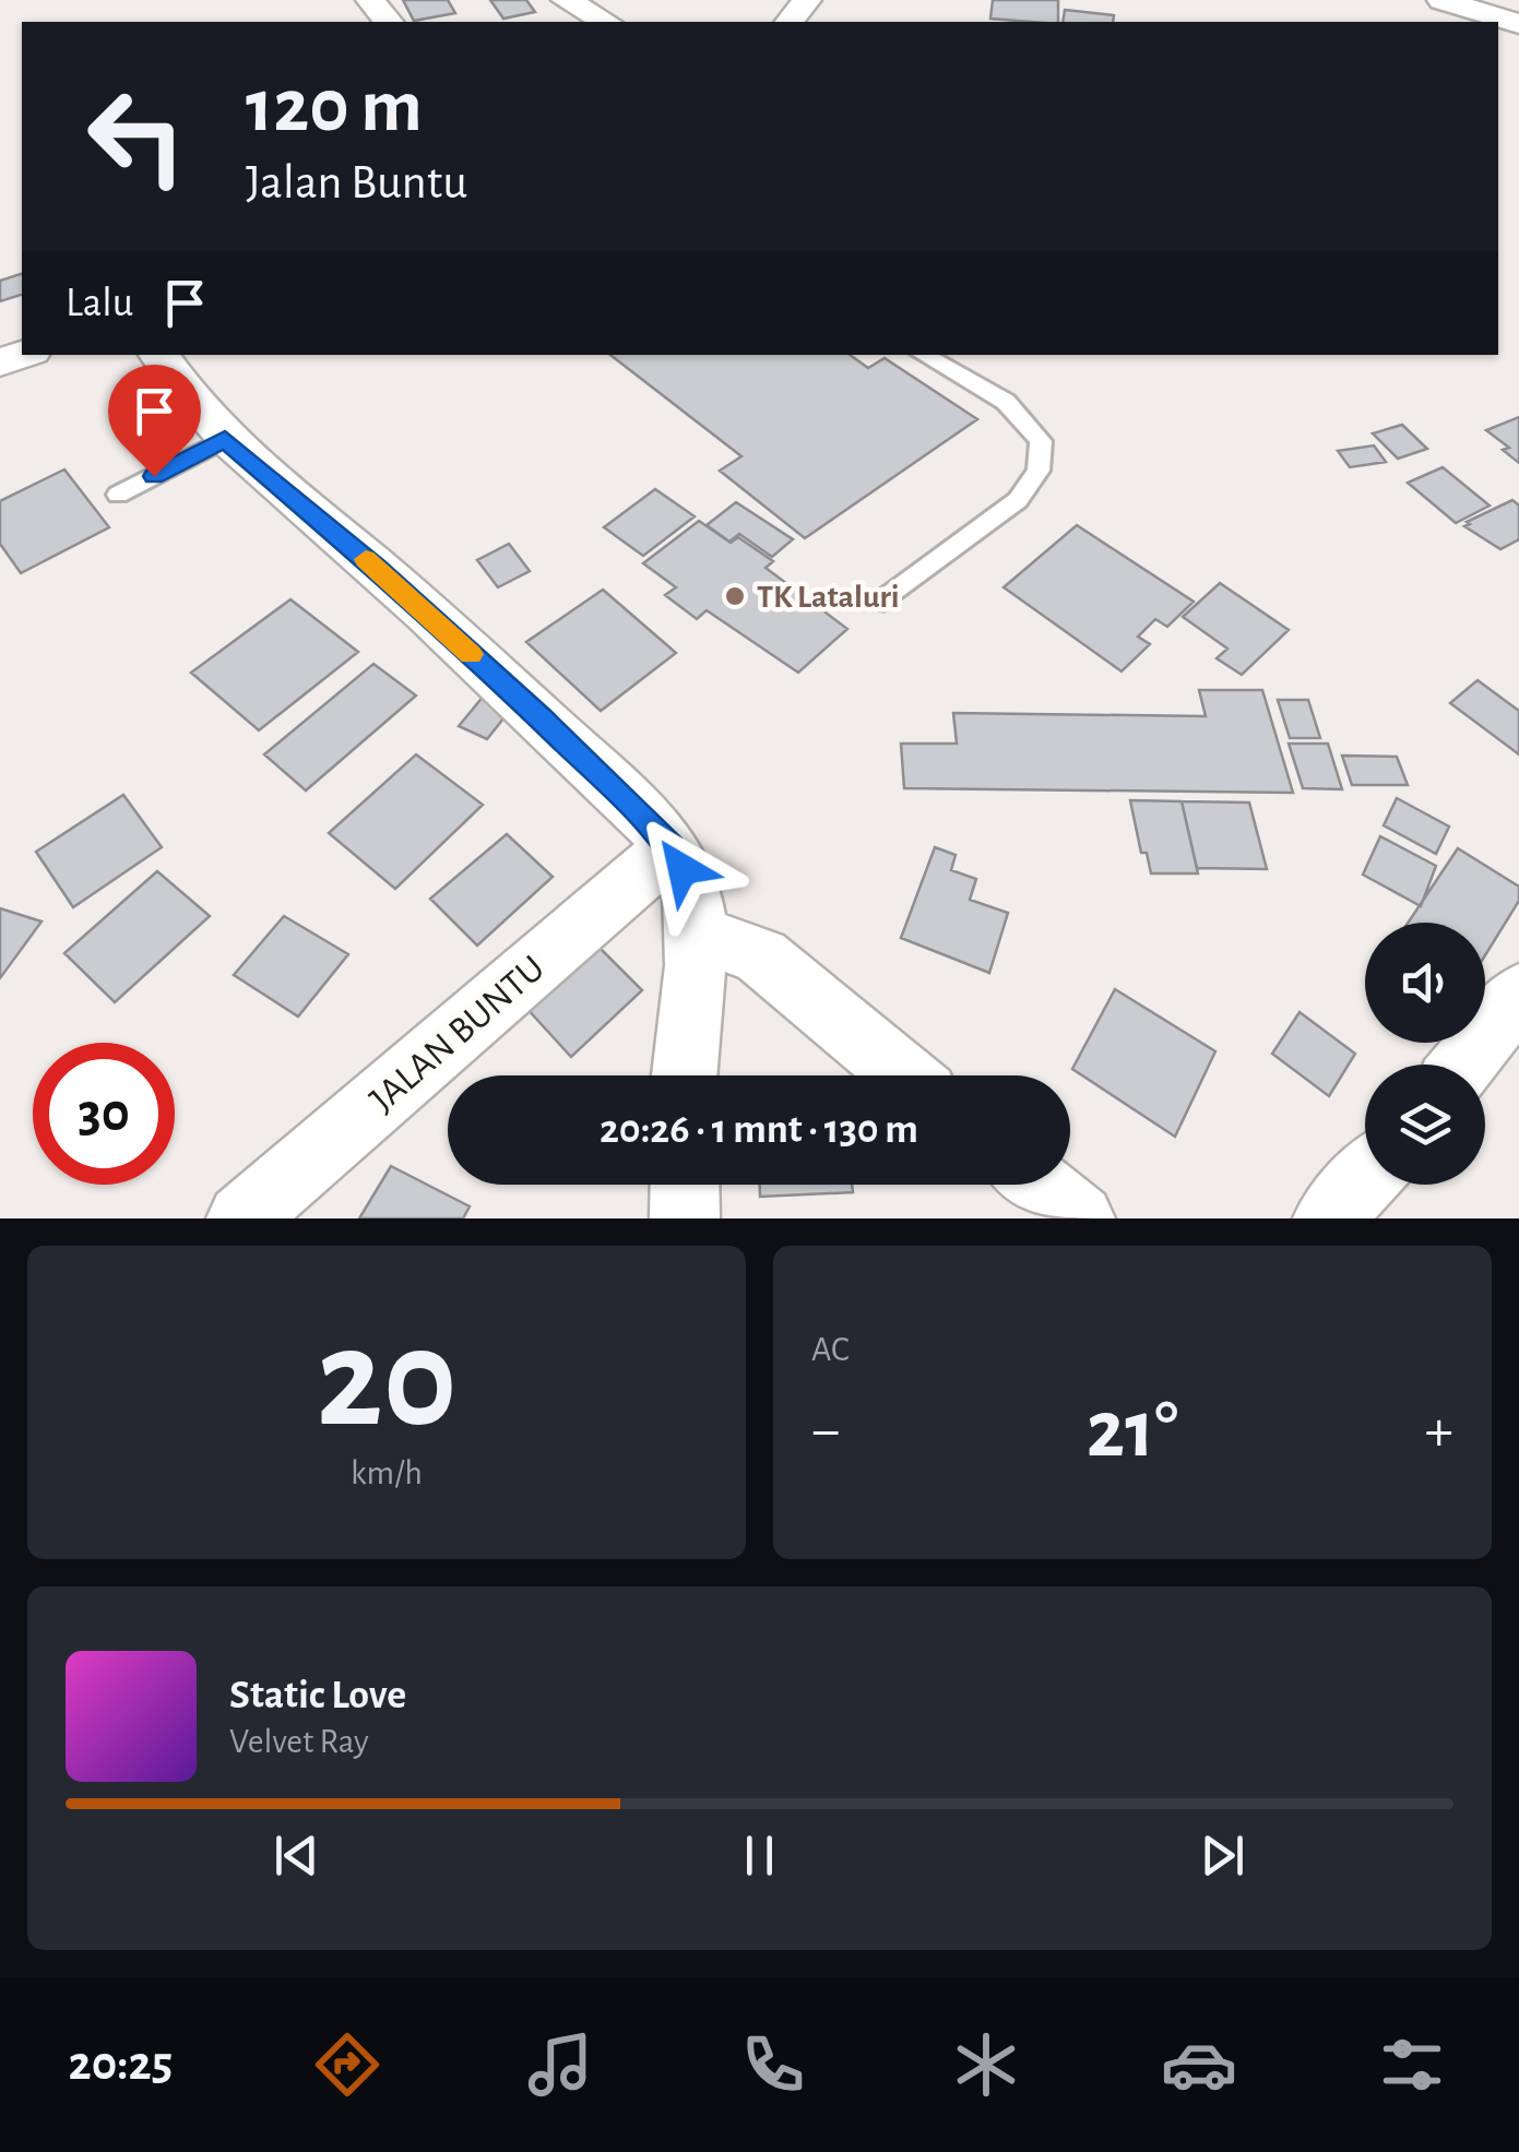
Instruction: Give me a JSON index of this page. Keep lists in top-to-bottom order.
{
  "streets": {
    "street": ["JALAN BUNTU"]
  },
  "places": ["TK Lataluri"],
  "page": {
    "turn": ["120 m", "Jalan Buntu"],
    "then": "Lalu",
    "limit": "30",
    "trip": "20:26 · 1 mnt · 130 m",
    "tile": [
      ["20", "km/h"],
      "AC"
    ],
    "heat": ["−", "21°", "+"],
    "song": ["Static Love", "Velvet Ray"],
    "tabs": "20:25"
  }
}
